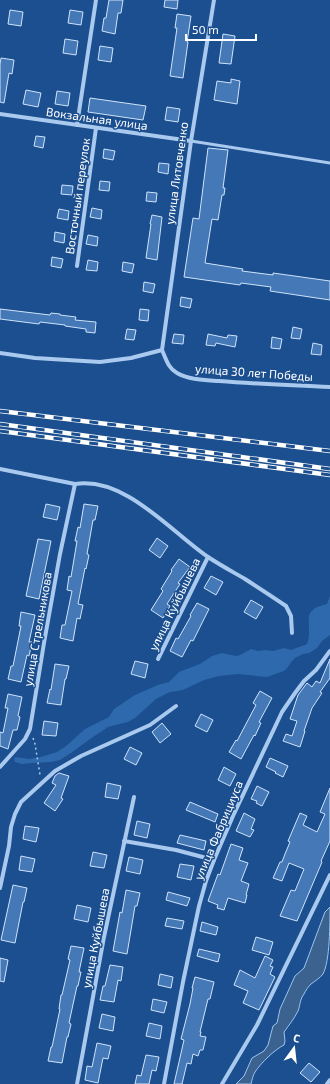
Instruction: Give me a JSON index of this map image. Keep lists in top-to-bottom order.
{
  "streets": {
    "street": [
      "Вокзальная улица",
      "улица Литовченко",
      "Восточный переулок",
      "улица 30 лет Победы",
      "улица Куйбышева",
      "улица Стрельникова",
      "улица Фабрициуса"
    ]
  },
  "crossings": [
    ["Вокзальная улица", "улица Литовченко"],
    ["Вокзальная улица", "Восточный переулок"],
    ["улица Литовченко", "улица 30 лет Победы"]
  ],
  "scale_bar": "50 m",
  "north": "top"
}
